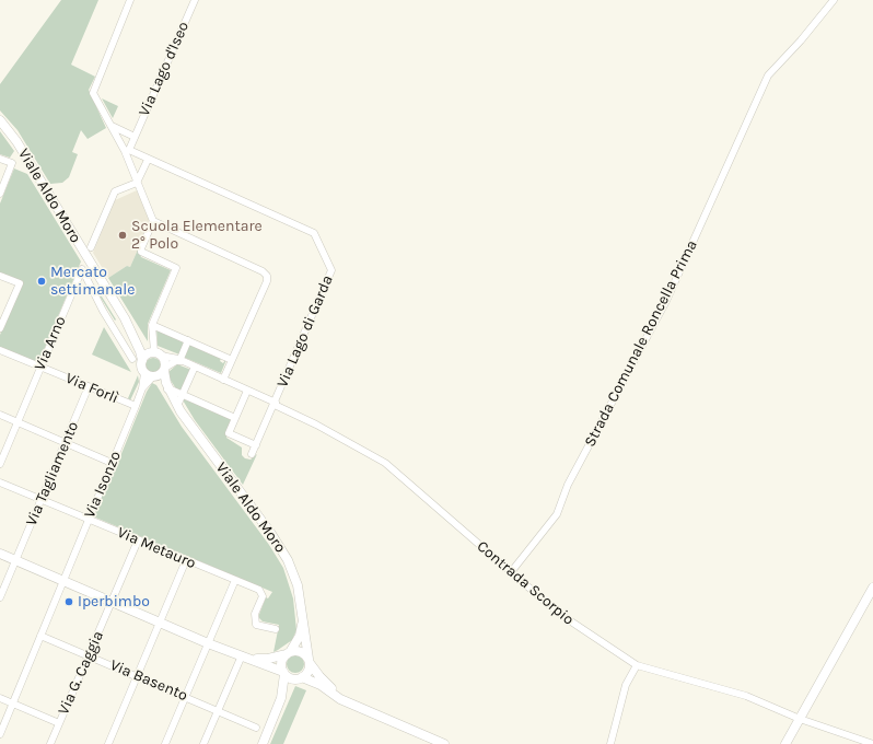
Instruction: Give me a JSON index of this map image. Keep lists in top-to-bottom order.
{
  "streets": {
    "main road": ["Viale Aldo Moro"],
    "street": [
      "Via Lago d'Iseo",
      "Via Lago di Garda",
      "Via Arno",
      "Strada Comunale Roncella Prima",
      "Via Forlì",
      "Via Tagliamento",
      "Via Isonzo",
      "Via Metauro",
      "Contrada Scorpio",
      "Via G. Caggia",
      "Via Basento"
    ]
  },
  "crossings": [
    ["Via Lago d'Iseo", "Via Lago di Garda"],
    ["Viale Aldo Moro", "Via Arno"],
    ["Viale Aldo Moro", "Via Isonzo"],
    ["Viale Aldo Moro", "Contrada Scorpio"],
    ["Via Lago di Garda", "Contrada Scorpio"],
    ["Via Arno", "Via Forlì"],
    ["Via Arno", "Via Isonzo"],
    ["Via Arno", "Contrada Scorpio"],
    ["Strada Comunale Roncella Prima", "Contrada Scorpio"],
    ["Via Forlì", "Via Tagliamento"],
    ["Via Forlì", "Via Isonzo"],
    ["Via Tagliamento", "Via Metauro"],
    ["Via Isonzo", "Via Metauro"],
    ["Via Isonzo", "Contrada Scorpio"],
    ["Via Isonzo", "Via Basento"],
    ["Via Metauro", "Via G. Caggia"],
    ["Via G. Caggia", "Via Basento"]
  ],
  "places": ["Scuola Elementare 2° Polo", "Mercato settimanale", "Iperbimbo"]
}
